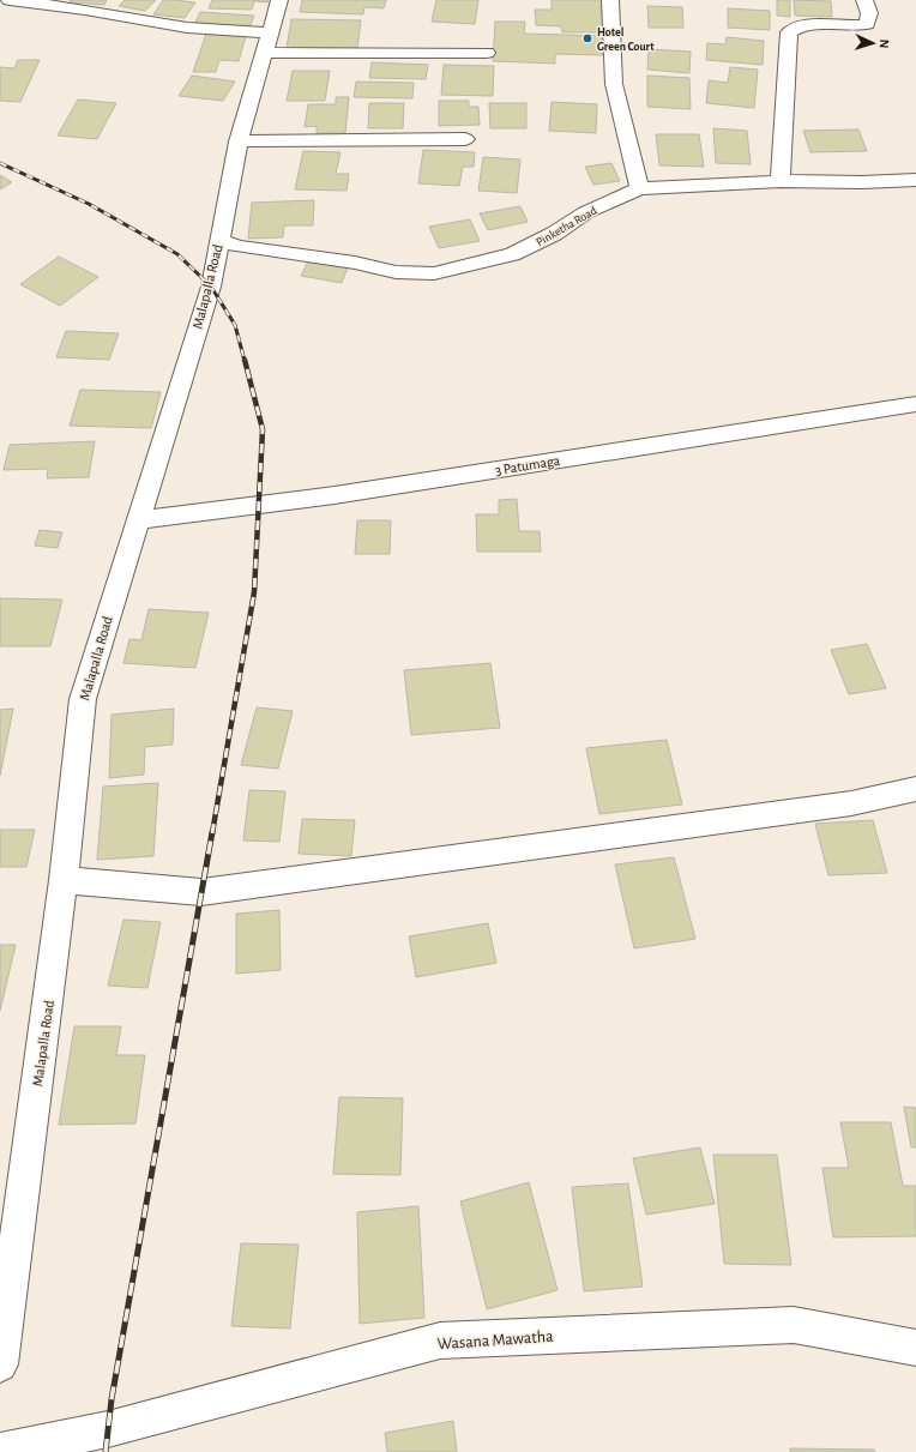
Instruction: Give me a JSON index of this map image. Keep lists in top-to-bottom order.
{
  "streets": {
    "street": [
      "Pinketha Road",
      "Malapalla Road",
      "3 Patumaga",
      "Wasana Mawatha"
    ]
  },
  "crossings": [
    ["Pinketha Road", "Malapalla Road"],
    ["Malapalla Road", "3 Patumaga"]
  ],
  "places": ["Hotel Green Court"],
  "north": "right"
}
